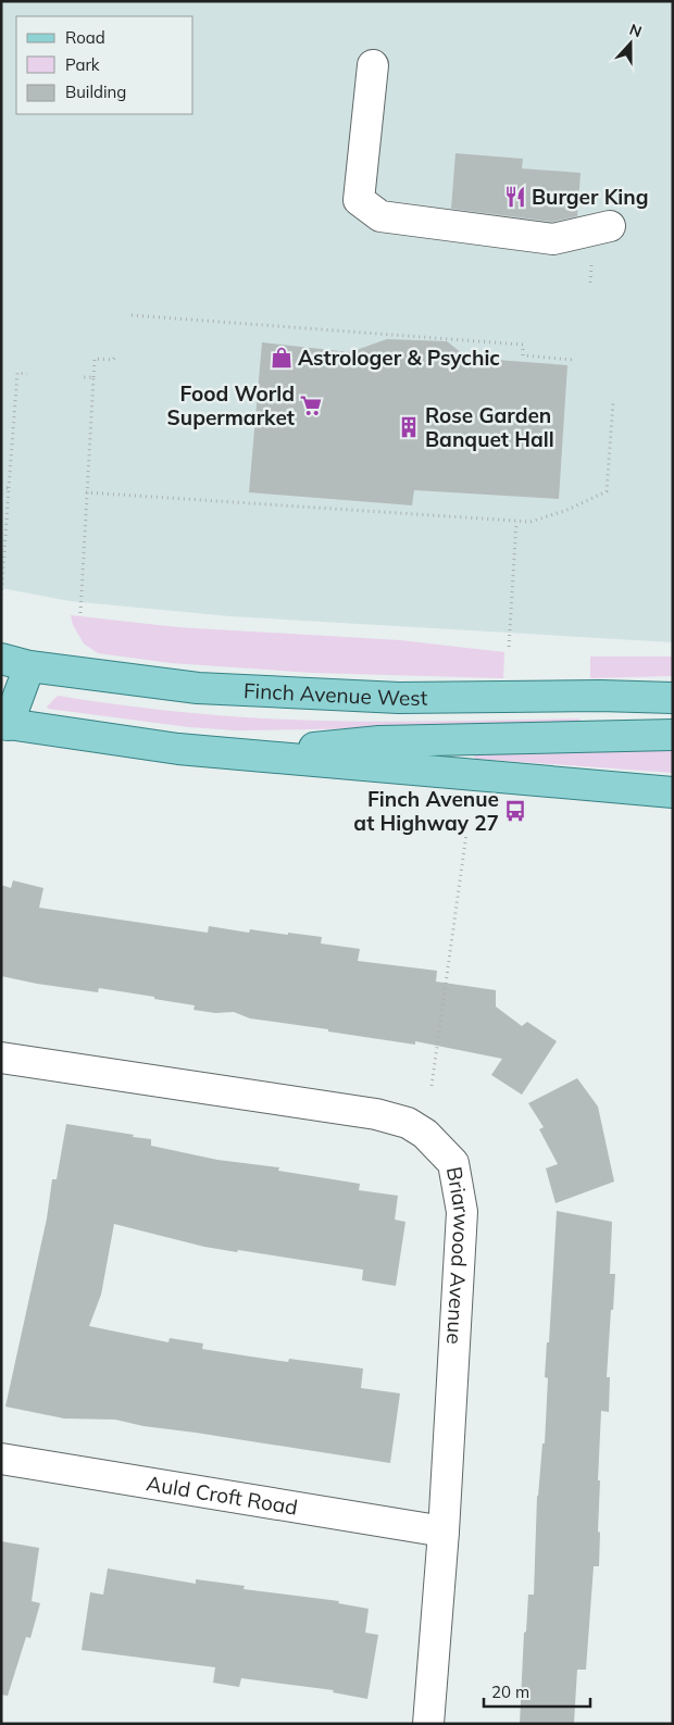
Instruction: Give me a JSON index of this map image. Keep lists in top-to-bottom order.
{
  "streets": {
    "main road": ["Finch Avenue West"],
    "street": ["Briarwood Avenue", "Auld Croft Road"]
  },
  "crossings": [
    ["Briarwood Avenue", "Auld Croft Road"]
  ],
  "places": {
    "restaurant": ["Burger King"],
    "shop": ["Astrologer & Psychic"],
    "supermarket": ["Food World Supermarket"],
    "building": ["Rose Garden Banquet Hall"],
    "bus stop": ["Finch Avenue at Highway 27"]
  },
  "legend": ["Road", "Park", "Building"],
  "scale_bar": "20 m",
  "north": "top"
}
